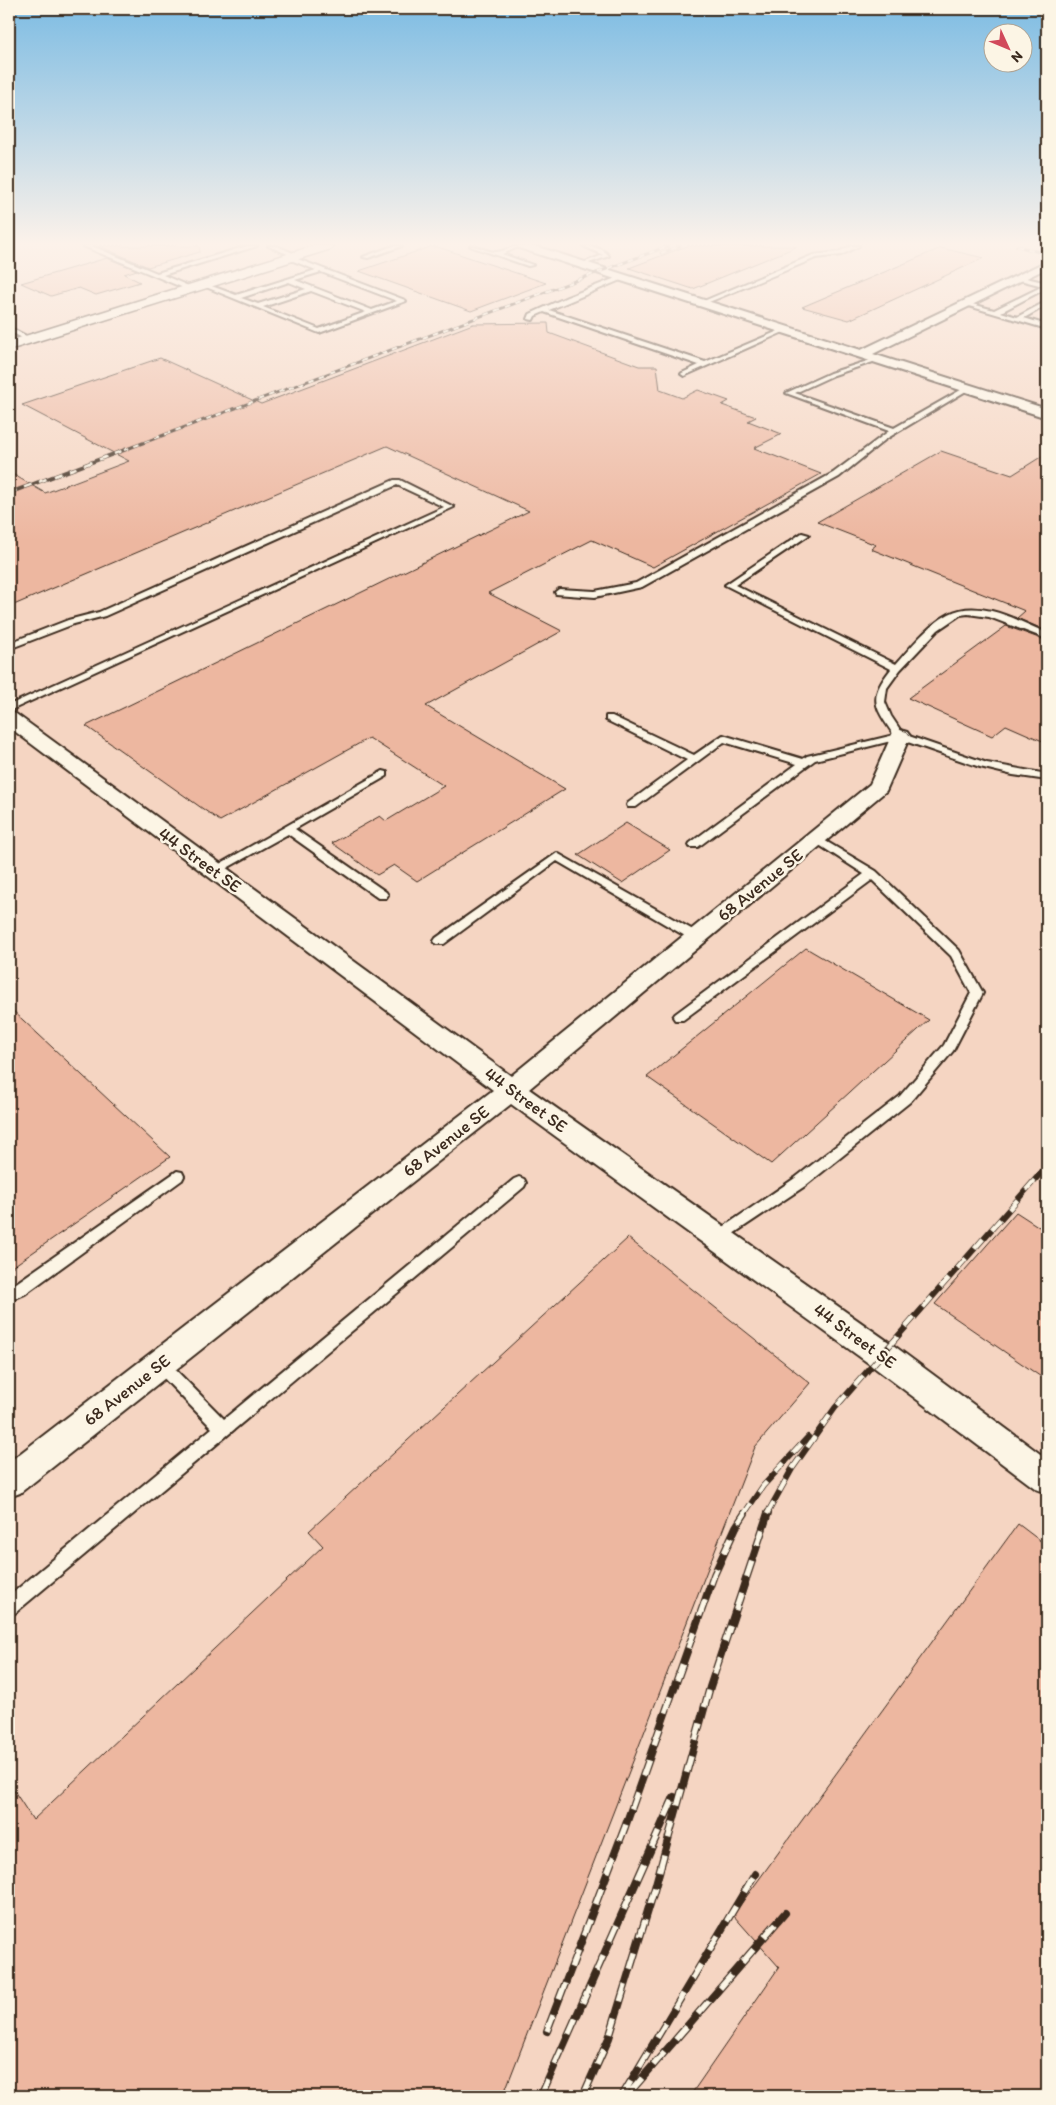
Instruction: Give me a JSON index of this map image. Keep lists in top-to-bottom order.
{
  "streets": {
    "street": ["44 Street SE", "68 Avenue SE"]
  },
  "crossings": [
    ["44 Street SE", "68 Avenue SE"]
  ],
  "north": "bottom right"
}
